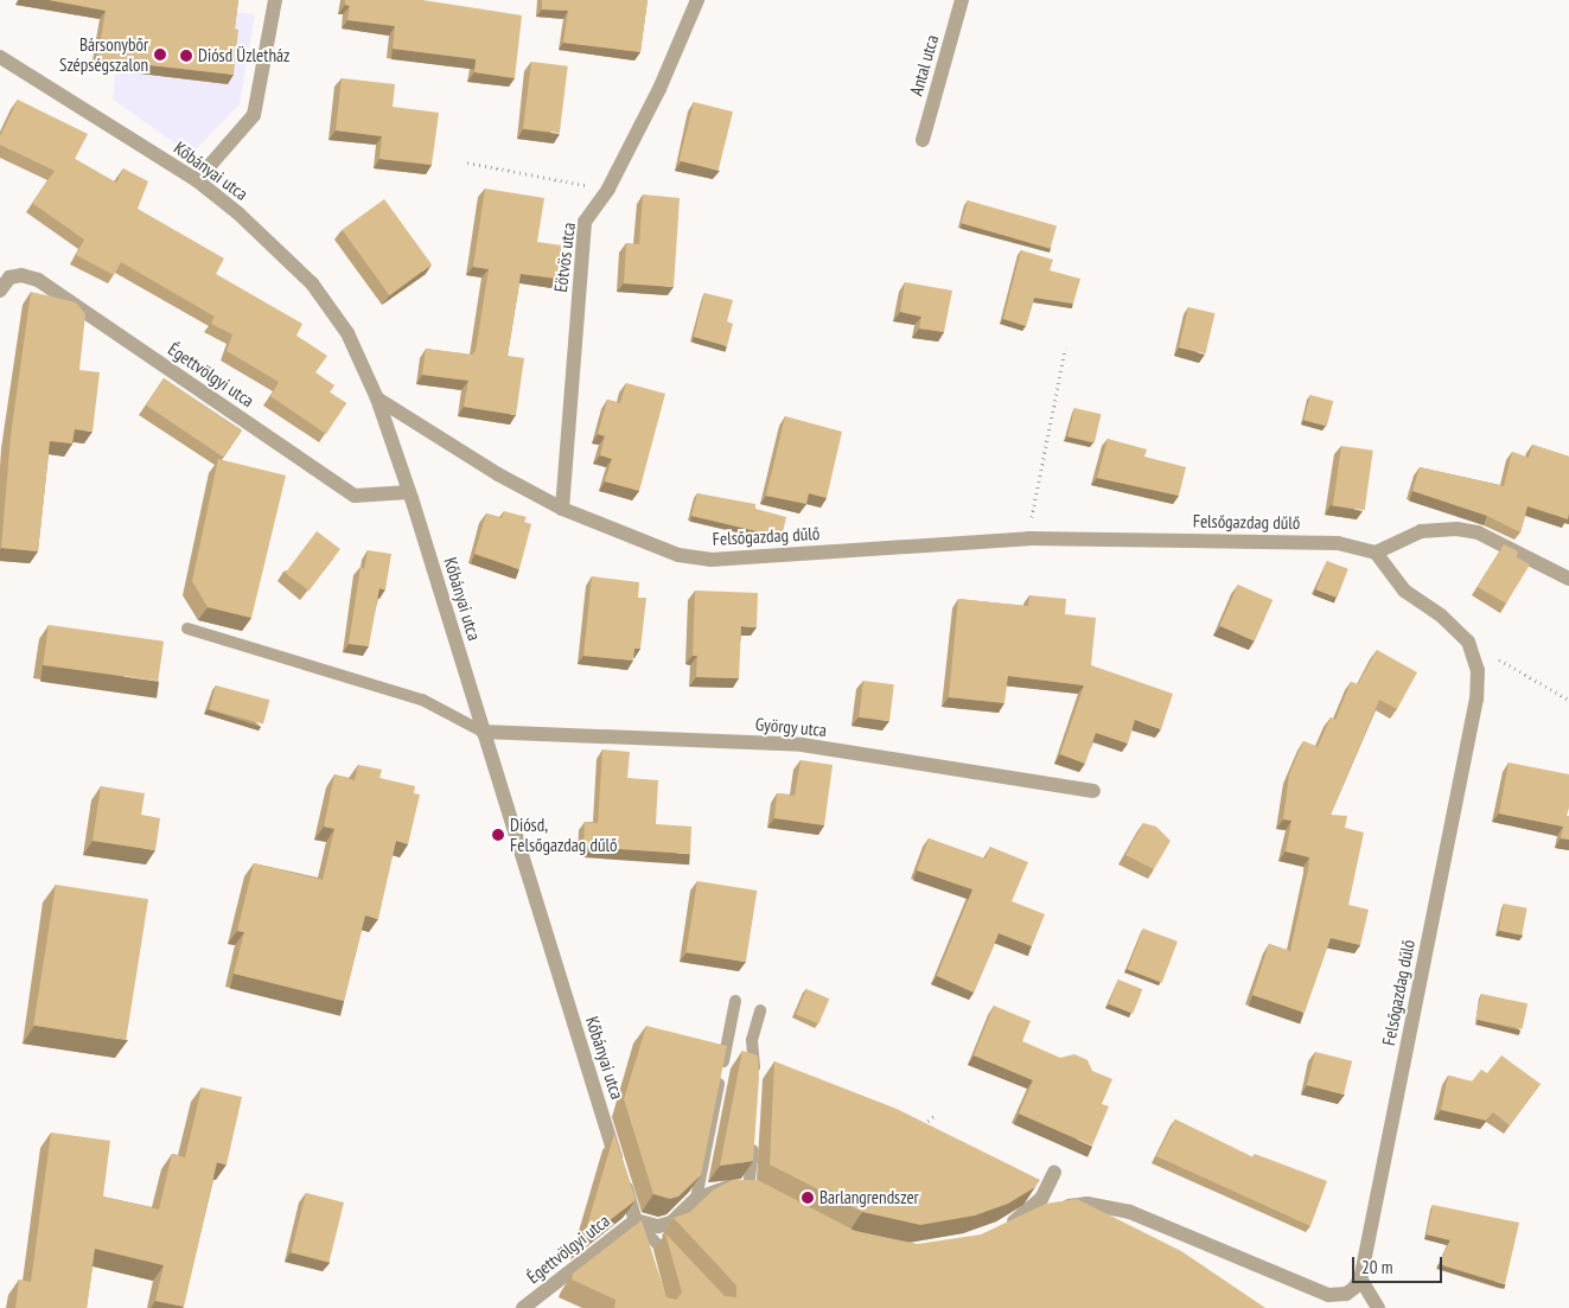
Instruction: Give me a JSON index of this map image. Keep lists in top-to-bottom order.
{
  "streets": {
    "street": [
      "Antal utca",
      "Kőbányai utca",
      "Eötvös utca",
      "Égettvölgyi utca",
      "Felsőgazdag dűlő",
      "György utca"
    ]
  },
  "crossings": [
    ["Kőbányai utca", "Égettvölgyi utca"],
    ["Kőbányai utca", "Felsőgazdag dűlő"],
    ["Kőbányai utca", "György utca"],
    ["Eötvös utca", "Felsőgazdag dűlő"]
  ],
  "places": [
    "Bársonybőr Szépségszalon",
    "Diósd Üzletház",
    "Diósd, Felsőgazdag dűlő",
    "Barlangrendszer"
  ],
  "scale_bar": "20 m"
}
